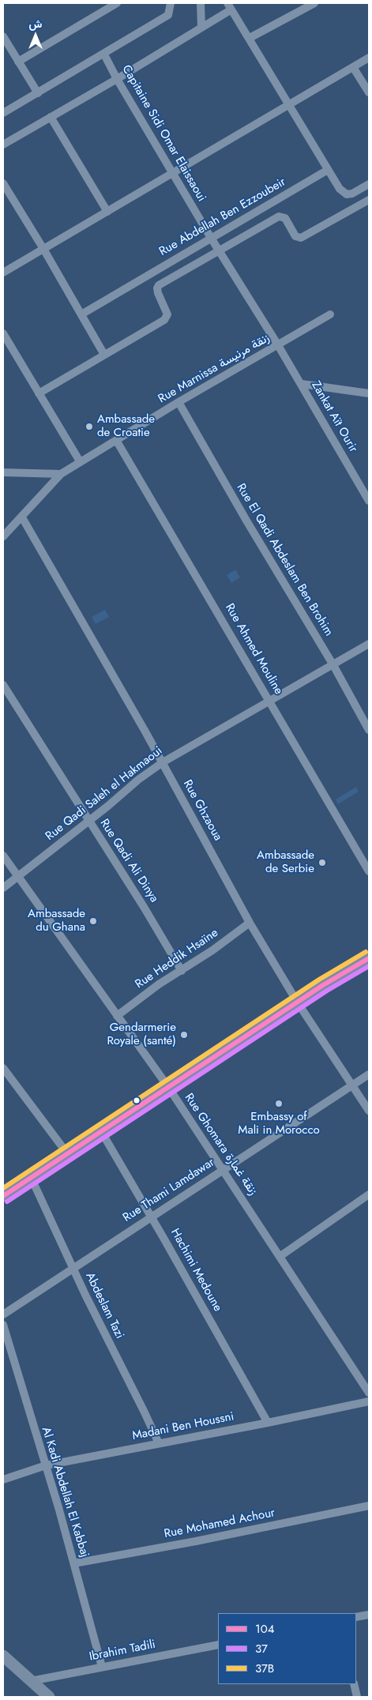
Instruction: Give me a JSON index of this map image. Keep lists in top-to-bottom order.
{
  "streets": {
    "street": [
      "Capitaine Sidi Omar Elaissaoui",
      "Rue Abdellah Ben Ezzoubeir",
      "Rue Marnissa زنقة مرنيسة",
      "Zankat Aït Ourir",
      "Rue El Qadi Abdeslam Ben Brohim",
      "Rue Ahmed Mouline",
      "Rue Qadi Saleh el Hakmaoui",
      "Rue Ghzaoua",
      "Rue Qadi Ali Dinya",
      "Rue Heddik Hsaïne",
      "Rue Ghomara زنقة غمارة",
      "Rue Thami Lamdawar",
      "Hachimi Medoune",
      "Abdeslam Tazi",
      "Madani Ben Houssni",
      "Al Kadi Abdellah El Kabbaj",
      "Rue Mohamed Achour",
      "Ibrahim Tadili"
    ]
  },
  "crossings": [
    ["Capitaine Sidi Omar Elaissaoui", "Rue Abdellah Ben Ezzoubeir"],
    ["Capitaine Sidi Omar Elaissaoui", "Rue Marnissa زنقة مرنيسة"],
    ["Capitaine Sidi Omar Elaissaoui", "Zankat Aït Ourir"],
    ["Rue Marnissa زنقة مرنيسة", "Zankat Aït Ourir"],
    ["Rue Marnissa زنقة مرنيسة", "Rue El Qadi Abdeslam Ben Brohim"],
    ["Rue Marnissa زنقة مرنيسة", "Rue Ahmed Mouline"],
    ["Rue Marnissa زنقة مرنيسة", "Rue Ghzaoua"],
    ["Rue El Qadi Abdeslam Ben Brohim", "Rue Qadi Saleh el Hakmaoui"],
    ["Rue Ahmed Mouline", "Rue Qadi Saleh el Hakmaoui"],
    ["Rue Qadi Saleh el Hakmaoui", "Rue Ghzaoua"],
    ["Rue Qadi Saleh el Hakmaoui", "Rue Qadi Ali Dinya"],
    ["Rue Qadi Saleh el Hakmaoui", "Rue Ghomara زنقة غمارة"],
    ["Rue Ghzaoua", "Rue Heddik Hsaïne"],
    ["Rue Ghzaoua", "Rue Thami Lamdawar"],
    ["Rue Qadi Ali Dinya", "Rue Heddik Hsaïne"],
    ["Rue Heddik Hsaïne", "Rue Ghomara زنقة غمارة"],
    ["Rue Ghomara زنقة غمارة", "Rue Thami Lamdawar"],
    ["Rue Thami Lamdawar", "Hachimi Medoune"],
    ["Rue Thami Lamdawar", "Abdeslam Tazi"],
    ["Hachimi Medoune", "Madani Ben Houssni"],
    ["Abdeslam Tazi", "Madani Ben Houssni"],
    ["Madani Ben Houssni", "Al Kadi Abdellah El Kabbaj"],
    ["Al Kadi Abdellah El Kabbaj", "Rue Mohamed Achour"],
    ["Al Kadi Abdellah El Kabbaj", "Ibrahim Tadili"]
  ],
  "places": [
    "Ambassade de Croatie",
    "Ambassade de Serbie",
    "Ambassade du Ghana",
    "Gendarmerie Royale (santé)",
    "Embassy of Mali in Morocco"
  ],
  "lines": ["transit line 37B", "transit line 104", "transit line 37"],
  "legend": ["104", "37", "37B"],
  "north": "top"
}
